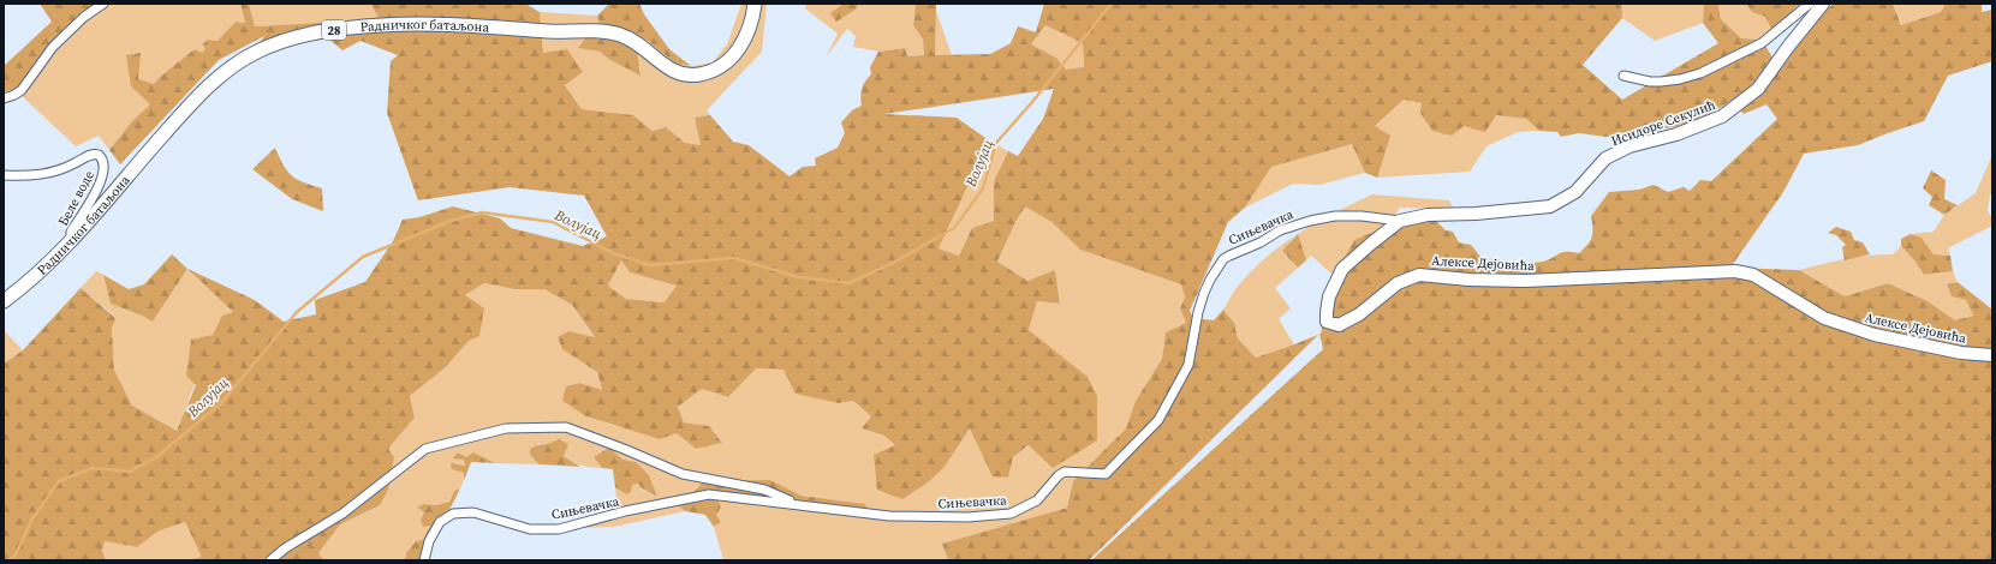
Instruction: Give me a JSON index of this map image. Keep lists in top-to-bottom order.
{
  "streets": {
    "main road": ["Радничког батаљона", "28"],
    "street": [
      "Исидоре Секулић",
      "Беле воде",
      "Сињевачка",
      "Алексе Дејовића"
    ]
  },
  "crossings": [
    ["Радничког батаљона", "Беле воде"],
    ["Исидоре Секулић", "Алексе Дејовића"],
    ["Сињевачка", "Алексе Дејовића"]
  ],
  "water": ["Волујац"]
}
